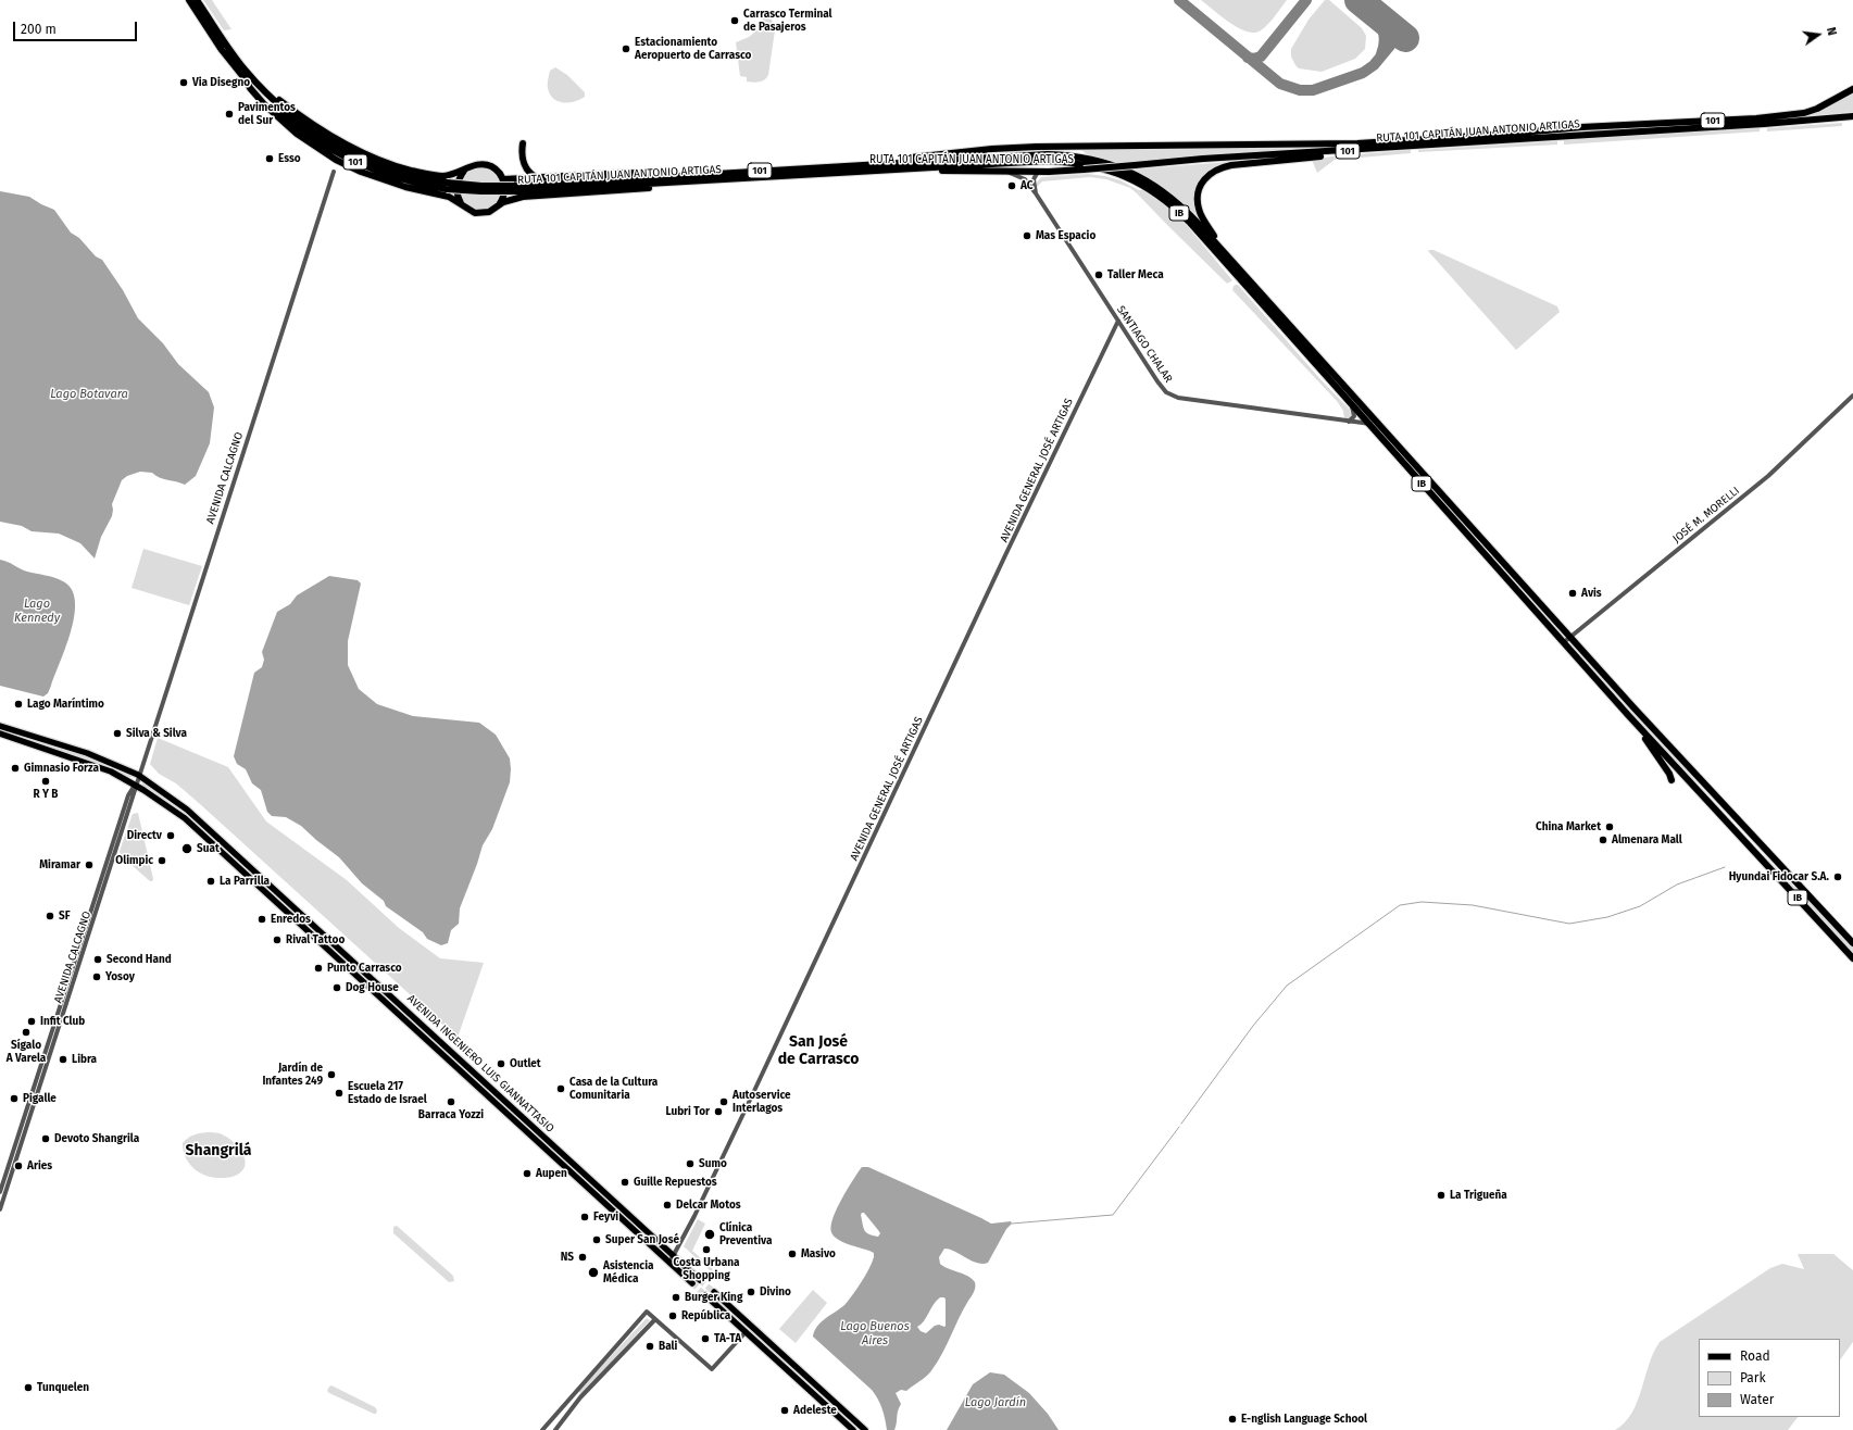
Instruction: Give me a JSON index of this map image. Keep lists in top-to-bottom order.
{
  "streets": {
    "highway": ["101", "RUTA 101 CAPITÁN JUAN ANTONIO ARTIGAS", "IB"],
    "main road": ["AVENIDA INGENIERO LUIS GIANNATTASIO"],
    "street": [
      "SANTIAGO CHALAR",
      "AVENIDA GENERAL JOSÉ ARTIGAS",
      "AVENIDA CALCAGNO",
      "JOSÉ M. MORELLI"
    ]
  },
  "crossings": [
    ["RUTA 101 CAPITÁN JUAN ANTONIO ARTIGAS", "IB"],
    ["RUTA 101 CAPITÁN JUAN ANTONIO ARTIGAS", "SANTIAGO CHALAR"],
    ["IB", "SANTIAGO CHALAR"],
    ["IB", "JOSÉ M. MORELLI"],
    ["SANTIAGO CHALAR", "AVENIDA GENERAL JOSÉ ARTIGAS"],
    ["AVENIDA GENERAL JOSÉ ARTIGAS", "AVENIDA INGENIERO LUIS GIANNATTASIO"],
    ["AVENIDA CALCAGNO", "AVENIDA INGENIERO LUIS GIANNATTASIO"]
  ],
  "districts": ["San José de Carrasco", "Shangrilá"],
  "water": [
    "Lago Botavara",
    "Lago Kennedy",
    "Lago Buenos Aires",
    "Lago Jardín"
  ],
  "places": [
    "Carrasco Terminal de Pasajeros",
    "Estacionamiento Aeropuerto de Carrasco",
    "Via Disegno",
    "Pavimentos del Sur",
    "Esso",
    "AC",
    "Mas Espacio",
    "Taller Meca",
    "Avis",
    "Lago Maríntimo",
    "Silva & Silva",
    "Gimnasio Forza",
    "R Y B",
    "China Market",
    "Directv",
    "Almenara Mall",
    "Suat",
    "Olimpic",
    "Miramar",
    "Hyundai Fidocar S.A.",
    "La Parrilla",
    "SF",
    "Enredos",
    "Rival Tattoo",
    "Second Hand",
    "Punto Carrasco",
    "Yosoy",
    "Dog House",
    "Infit Club",
    "Sígalo A Varela",
    "Libra",
    "Outlet",
    "Jardín de Infantes 249",
    "Casa de la Cultura Comunitaria",
    "Escuela 217 Estado de Israel",
    "Pigalle",
    "Barraca Yozzi",
    "Autoservice Interlagos",
    "Lubri Tor",
    "Devoto Shangrila",
    "Sumo",
    "Aries",
    "Aupen",
    "Guille Repuestos",
    "La Trigueña",
    "Delcar Motos",
    "Feyvi",
    "Clínica Preventiva",
    "Super San José",
    "Costa Urbana Shopping",
    "Masivo",
    "NS",
    "Asistencia Médica",
    "Divino",
    "Burger King",
    "República",
    "TA-TA",
    "Bali",
    "Tunquelen",
    "Adeleste",
    "E-nglish Language School"
  ],
  "legend": ["Road", "Park", "Water"],
  "scale_bar": "200 m",
  "north": "right"
}
